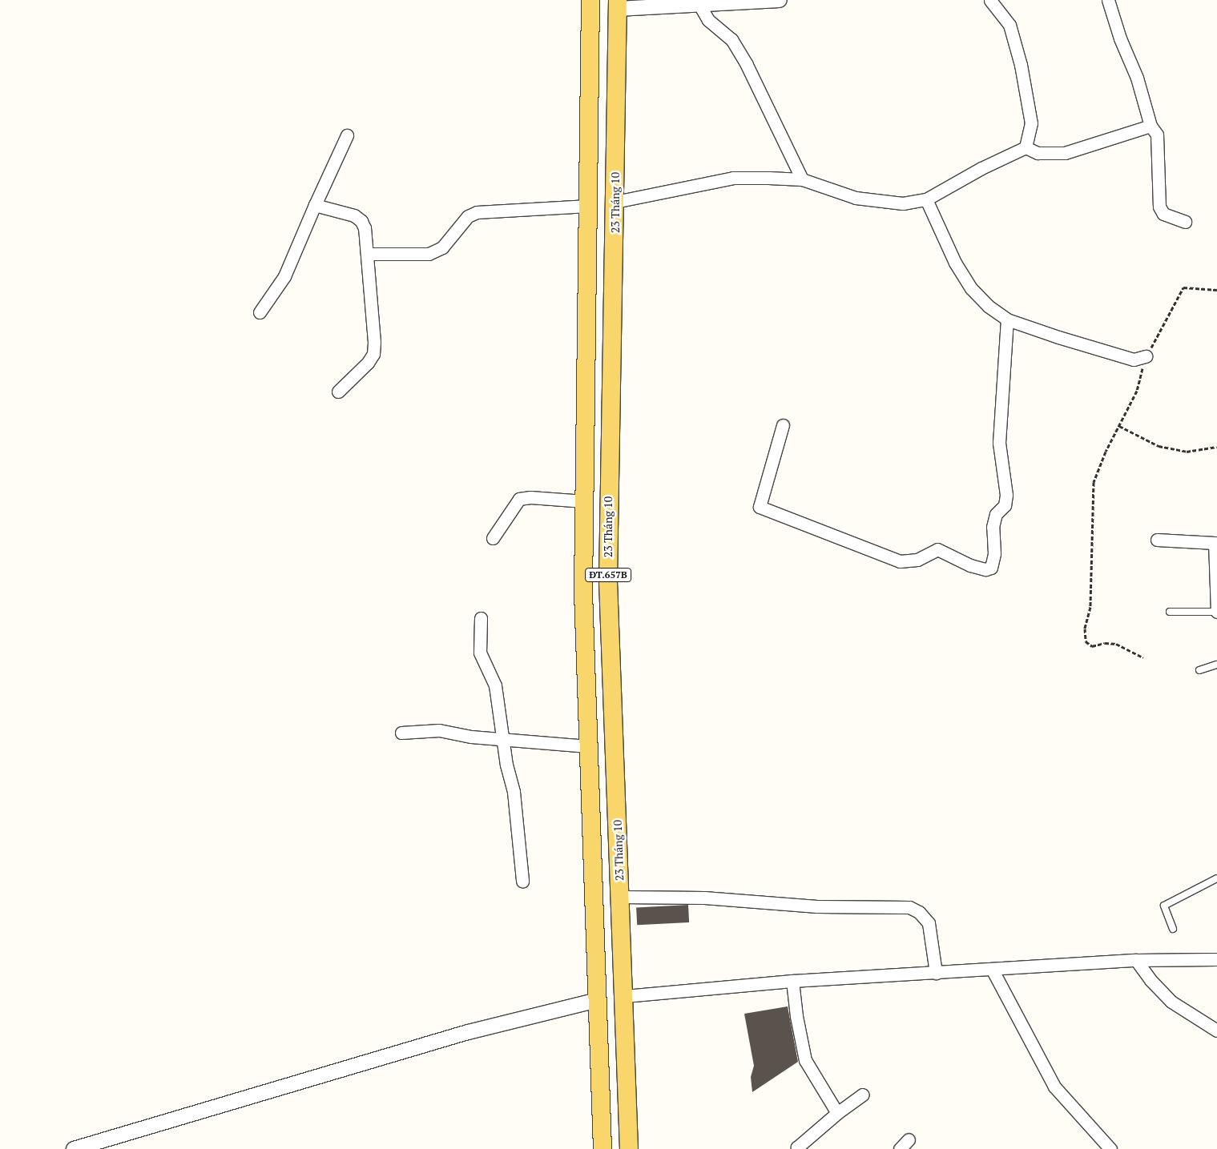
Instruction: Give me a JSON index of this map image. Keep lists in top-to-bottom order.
{
  "streets": {
    "main road": ["23 Tháng 10", "ĐT.657B"]
  }
}
